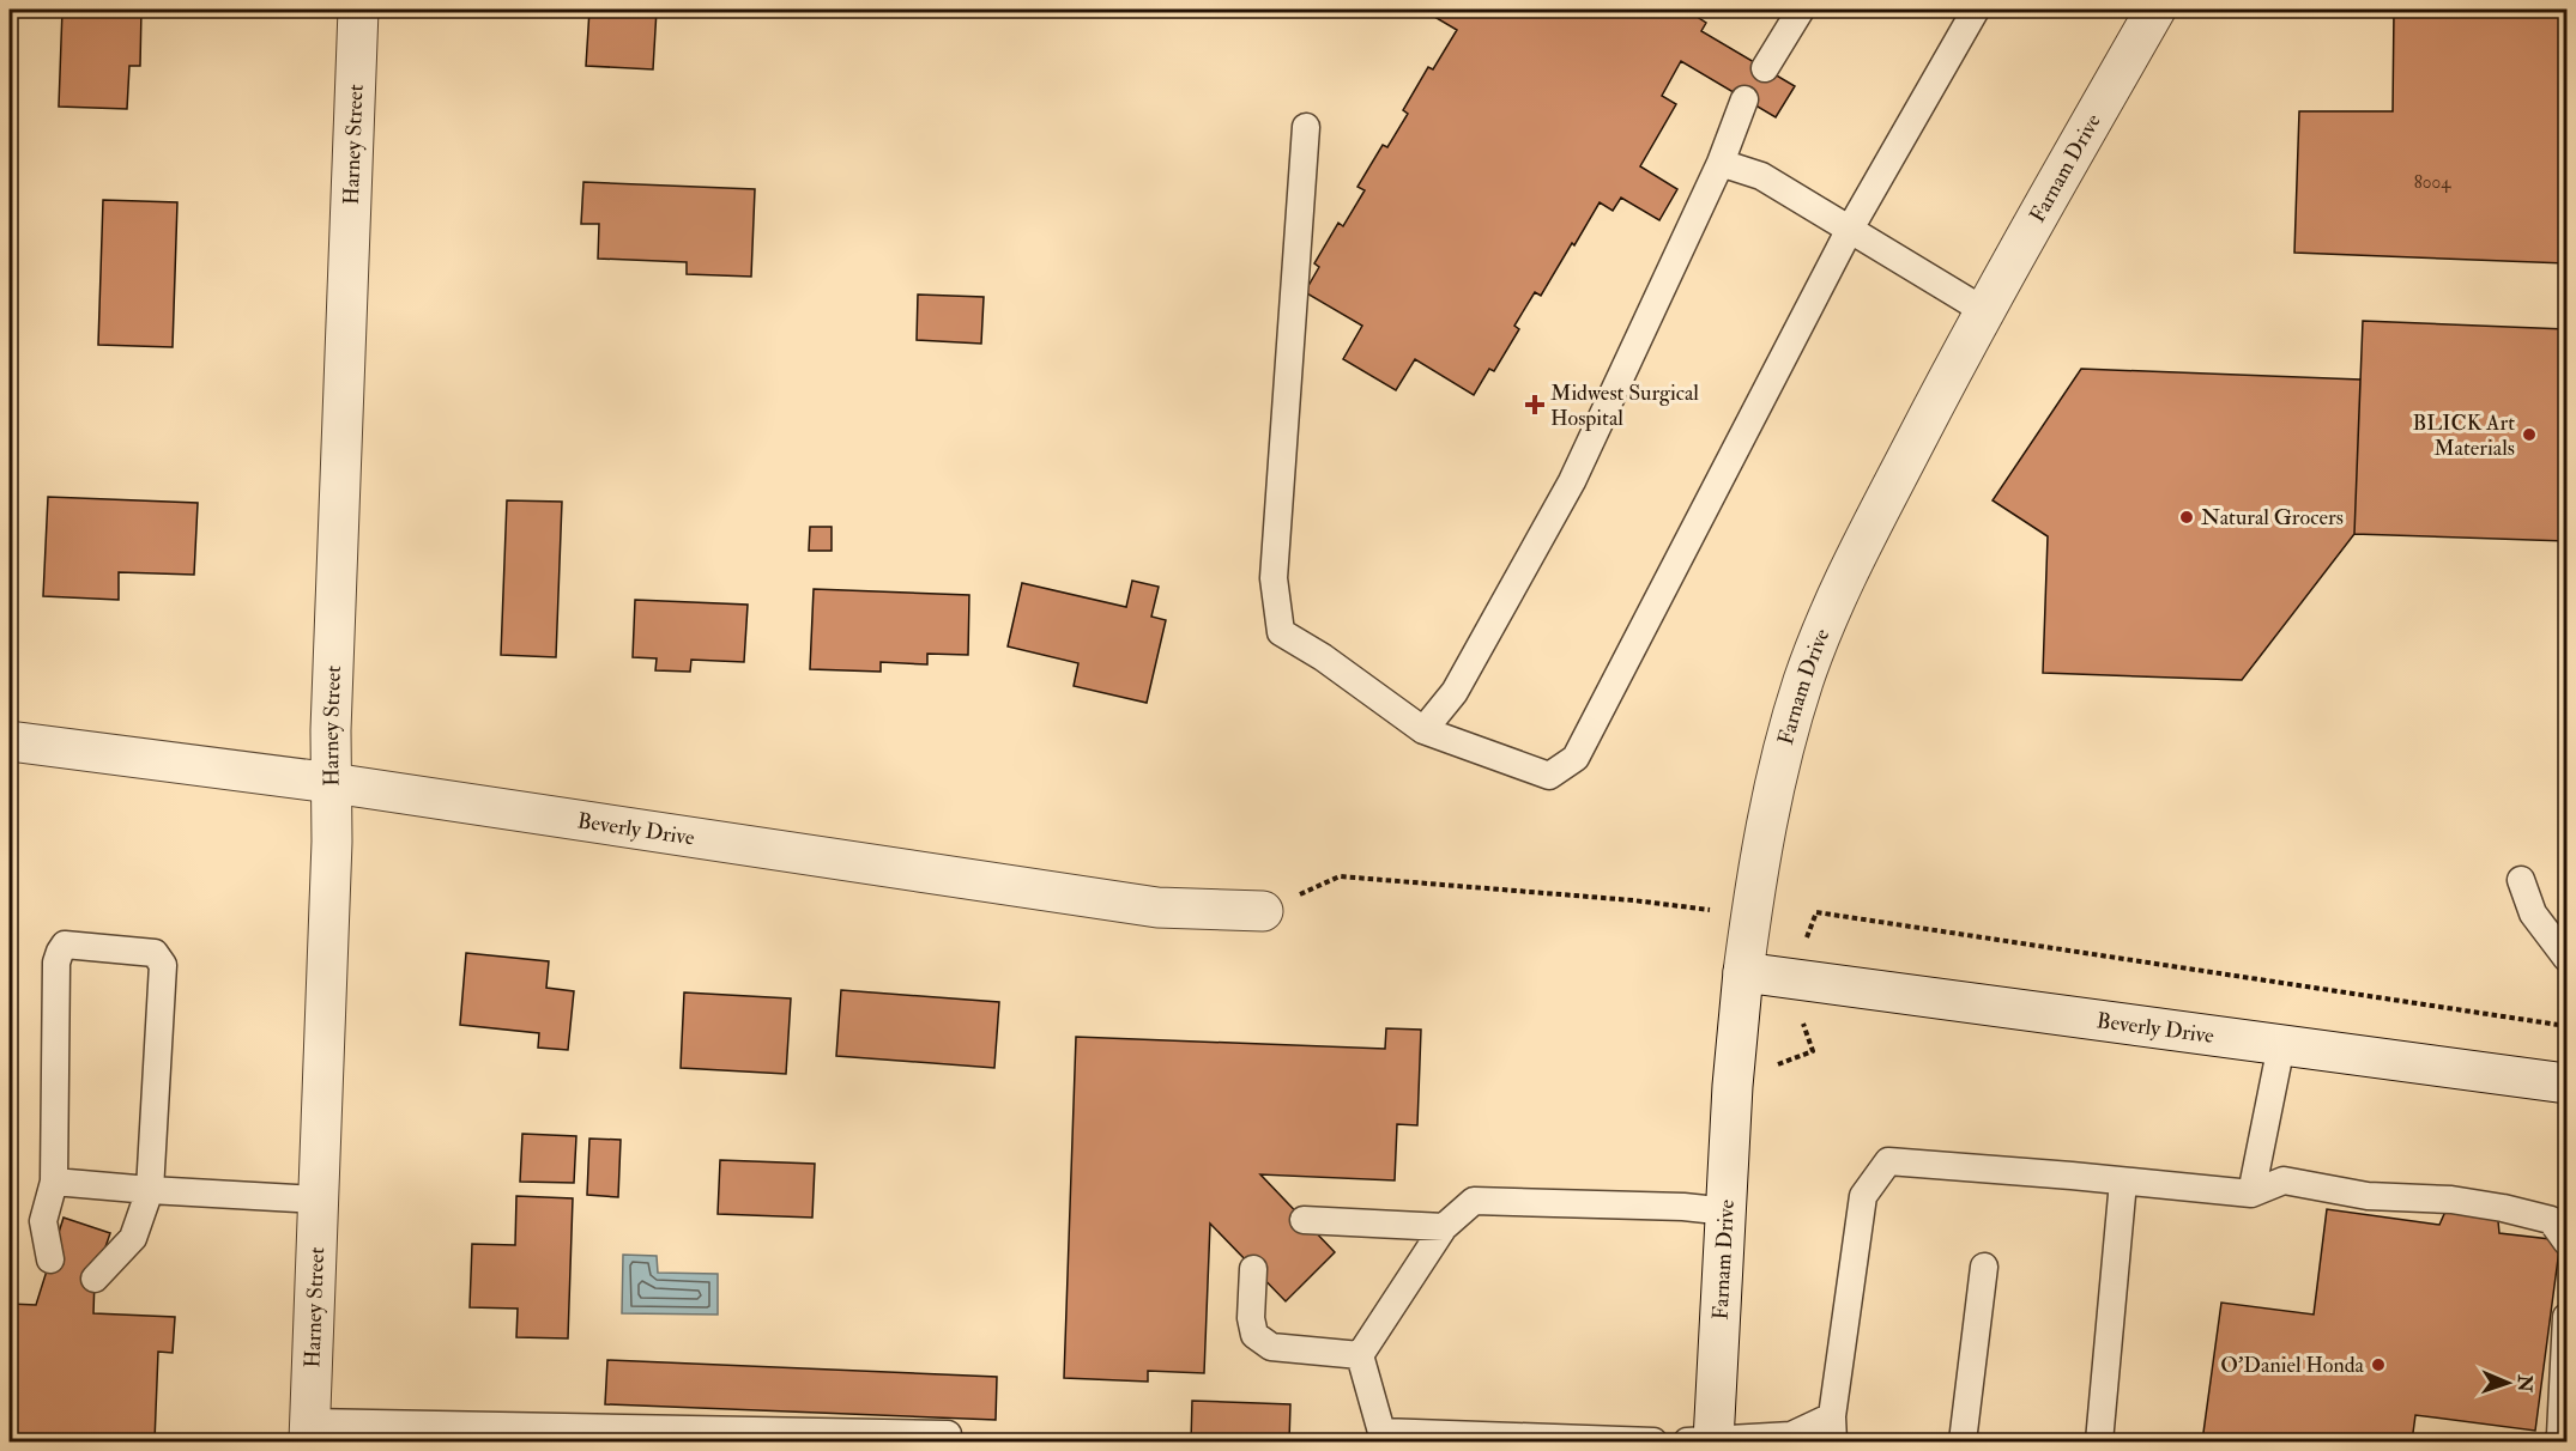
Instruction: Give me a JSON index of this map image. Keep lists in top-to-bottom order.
{
  "streets": {
    "street": ["Harney Street", "Farnam Drive", "Beverly Drive"]
  },
  "crossings": [
    ["Harney Street", "Beverly Drive"],
    ["Farnam Drive", "Beverly Drive"]
  ],
  "places": {
    "health": ["Midwest Surgical Hospital"],
    "other": ["BLICK Art Materials", "Natural Grocers", "O'Daniel Honda"]
  },
  "house_numbers": ["8004"],
  "north": "right"
}
